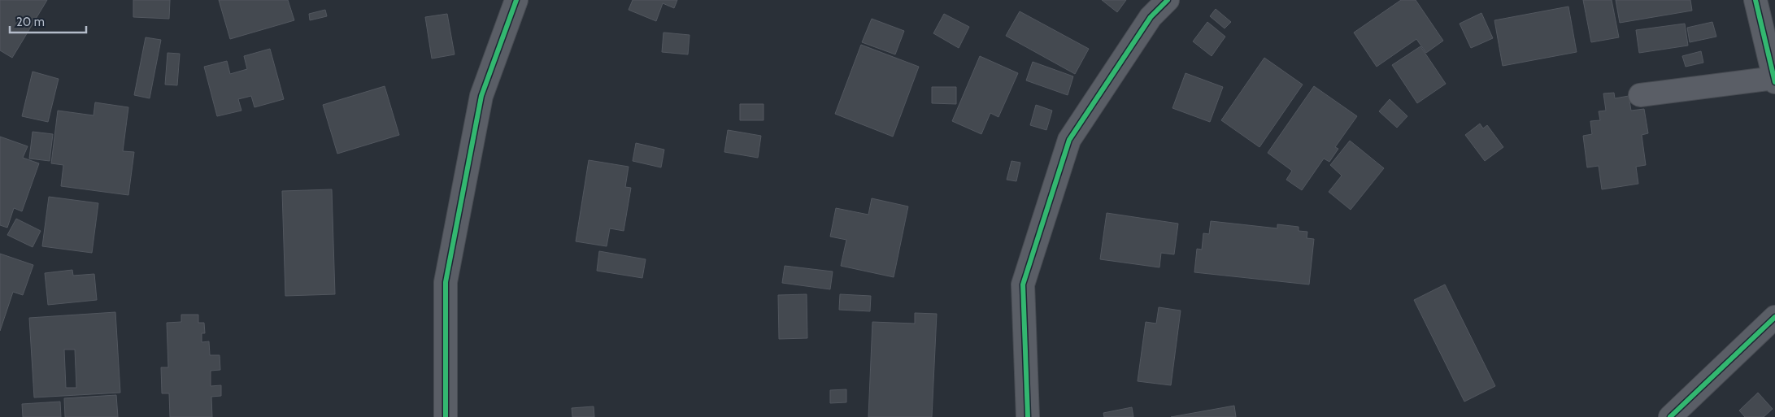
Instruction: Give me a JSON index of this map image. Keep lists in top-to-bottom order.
{
  "scale_bar": "20 m"
}
